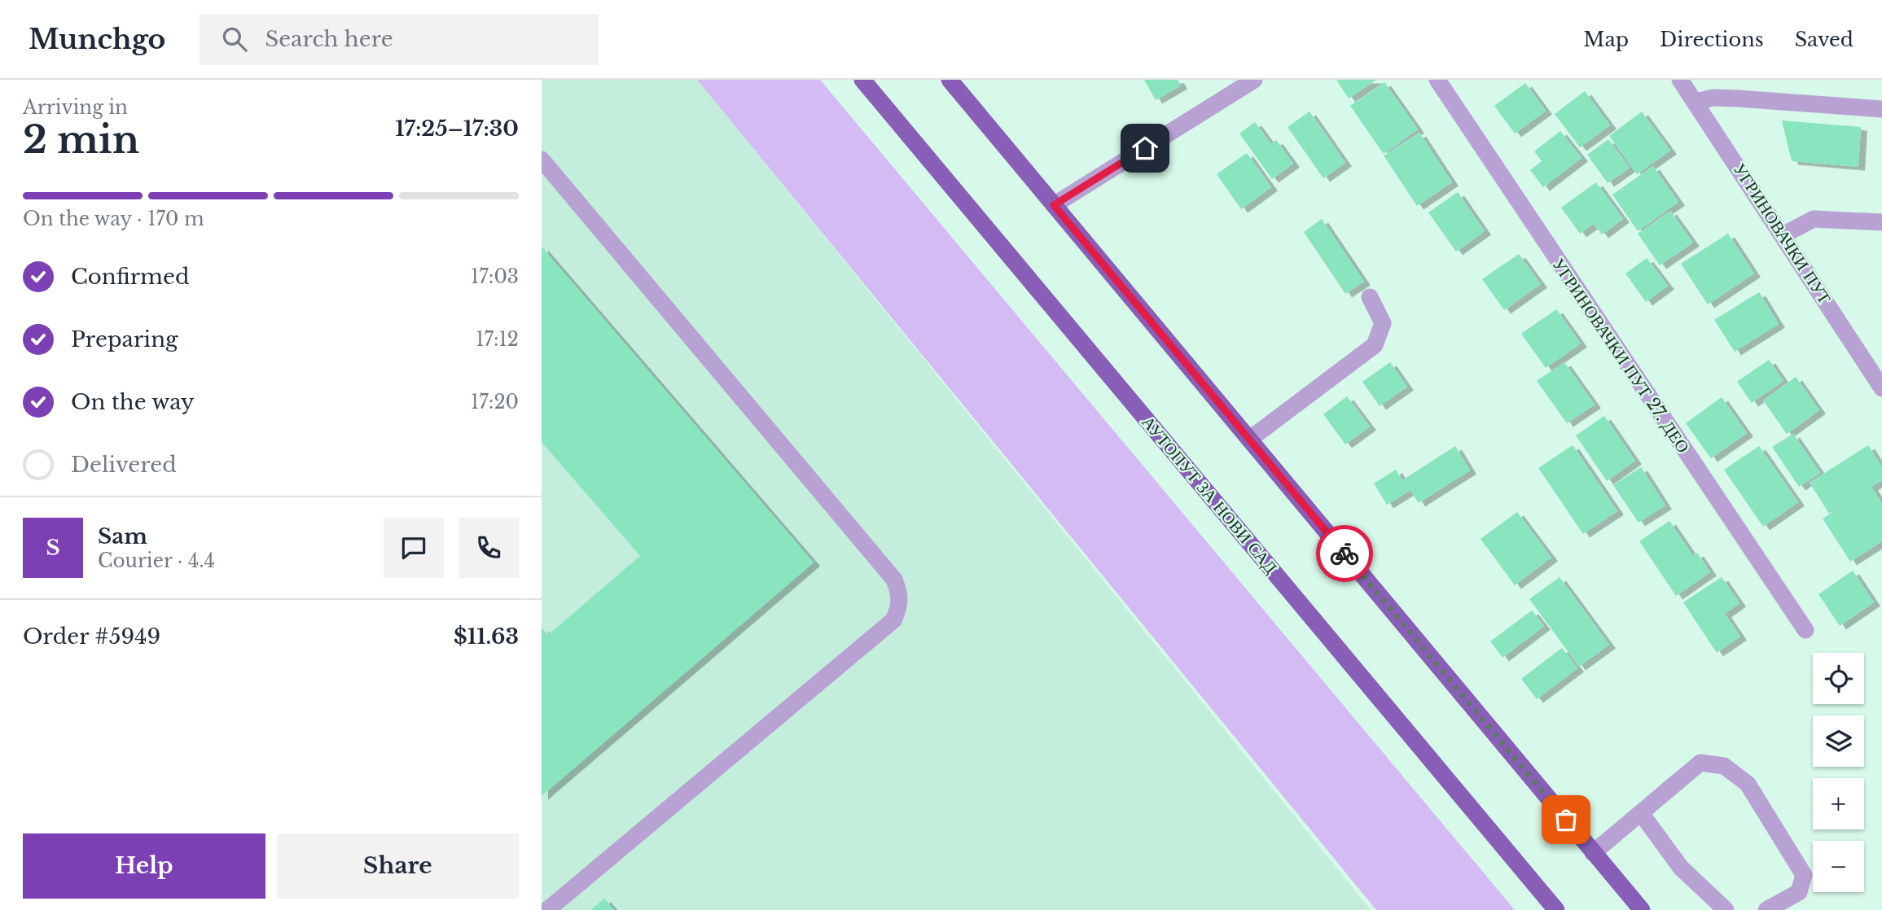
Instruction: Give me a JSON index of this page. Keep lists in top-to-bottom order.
{
  "streets": {
    "main road": ["АУТОПУТ ЗА НОВИ САД"],
    "street": ["УГРИНОВАЧКИ ПУТ", "УГРИНОВАЧКИ ПУТ 27. ДЕО"]
  },
  "page": {
    "header": "Munchgo",
    "search": "Search here",
    "nav": ["Map", "Directions", "Saved"],
    "heading": ["2 min", "Arriving in", "17:25–17:30"],
    "panel": [
      "Sam",
      "Courier · 4.4",
      "Order #5949",
      "$11.63"
    ],
    "bar": "On the way · 170 m",
    "list": [
      ["Confirmed", "17:03"],
      ["Preparing", "17:12"],
      ["On the way", "17:20"],
      "Delivered"
    ],
    "round": "S",
    "map_buttons": ["+", "−"],
    "buttons": ["Help", "Share"]
  }
}
